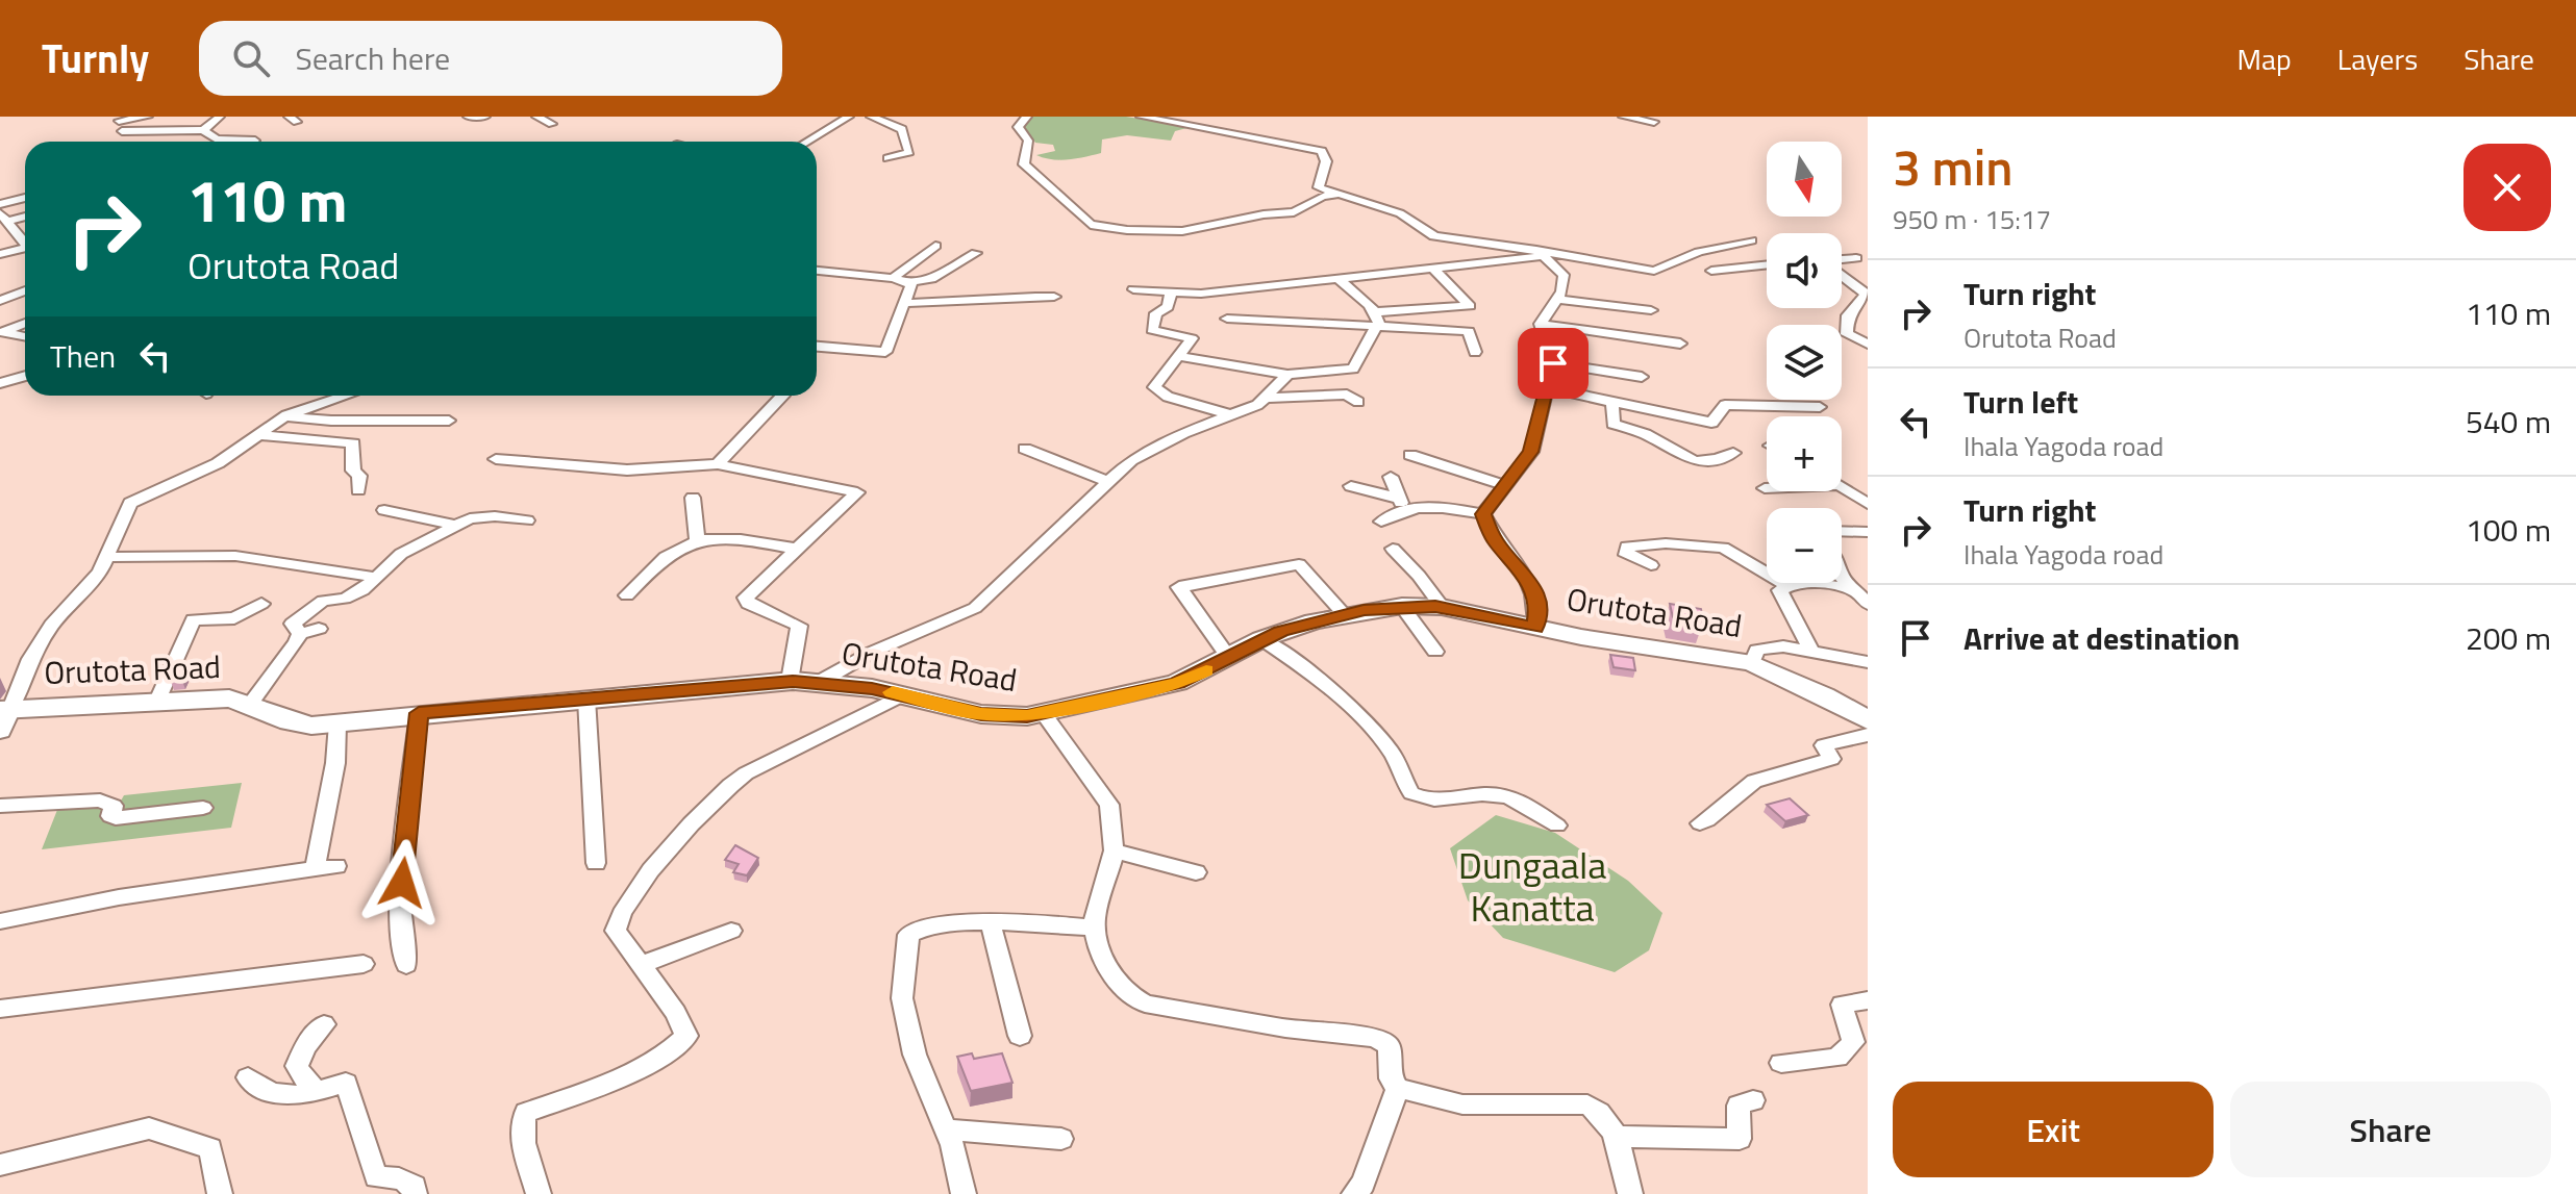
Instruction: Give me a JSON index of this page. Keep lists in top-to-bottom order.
{
  "streets": {
    "main road": ["Orutota Road"]
  },
  "parks": ["Dungaala Kanatta"],
  "north": "bottom",
  "page": {
    "header": "Turnly",
    "search": "Search here",
    "nav": ["Map", "Layers", "Share"],
    "heading": ["3 min", "950 m · 15:17"],
    "map_buttons": ["+", "−"],
    "turn": ["110 m", "Orutota Road"],
    "list": [
      {
        "name": "Turn right",
        "note": "Orutota Road",
        "value": "110 m"
      },
      {
        "name": "Turn left",
        "note": "Ihala Yagoda road",
        "value": "540 m"
      },
      {
        "name": "Turn right",
        "note": "Ihala Yagoda road",
        "value": "100 m"
      },
      {
        "name": "Arrive at destination",
        "value": "200 m"
      }
    ],
    "then": "Then",
    "buttons": ["Exit", "Share"]
  }
}
